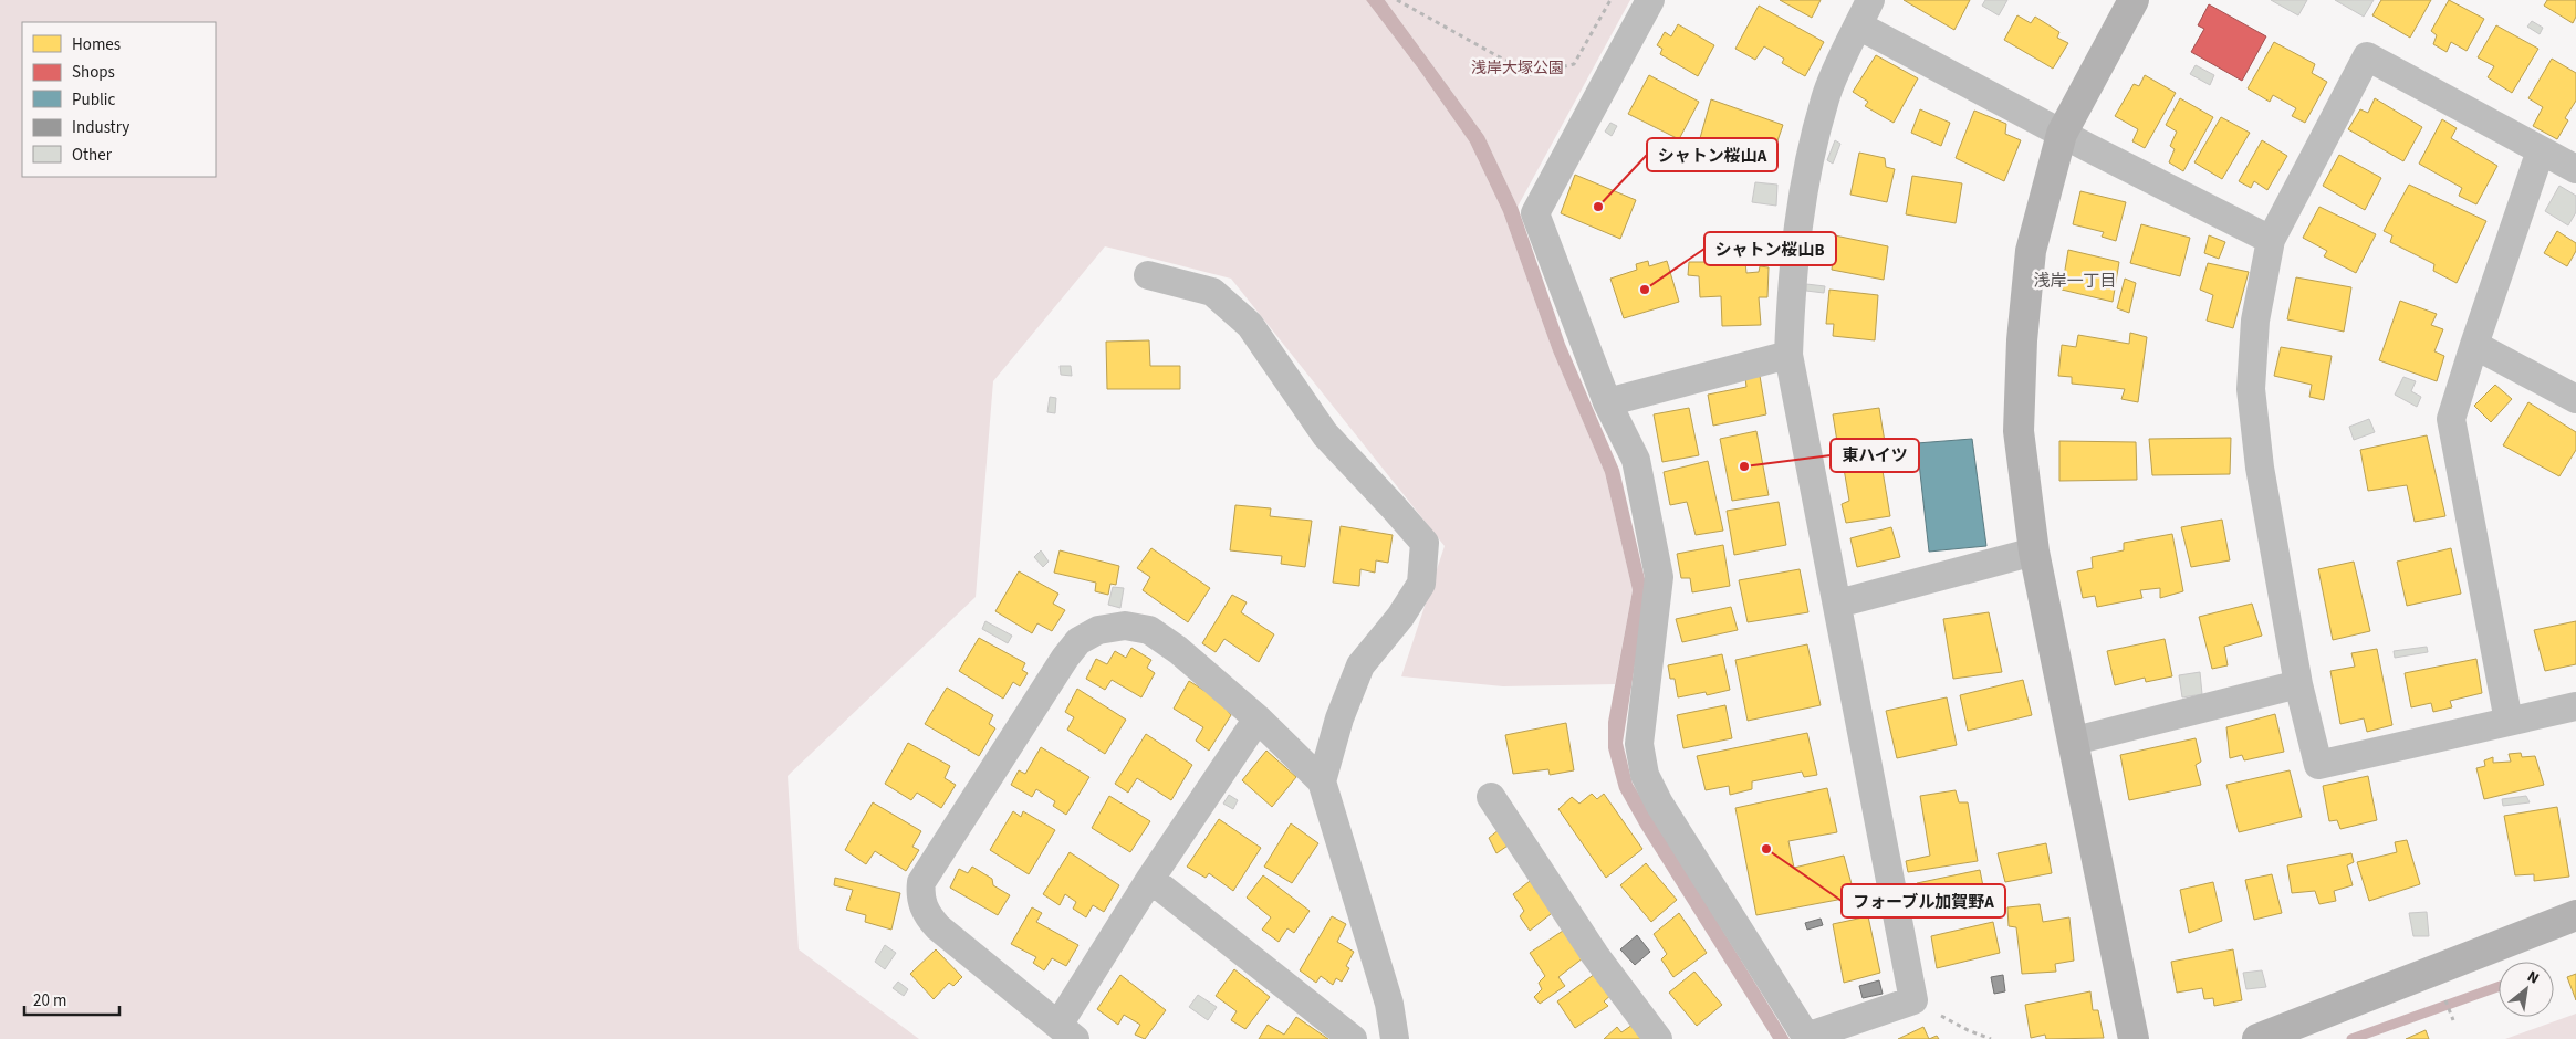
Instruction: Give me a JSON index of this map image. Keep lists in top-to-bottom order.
{
  "districts": ["浅岸一丁目"],
  "parks": ["浅岸大塚公園"],
  "places": [
    "シャトン桜山A",
    "シャトン桜山B",
    "東ハイツ",
    "フォーブル加賀野A"
  ],
  "legend": [
    "Homes",
    "Shops",
    "Public",
    "Industry",
    "Other"
  ],
  "scale_bar": "20 m",
  "north": "top right"
}
